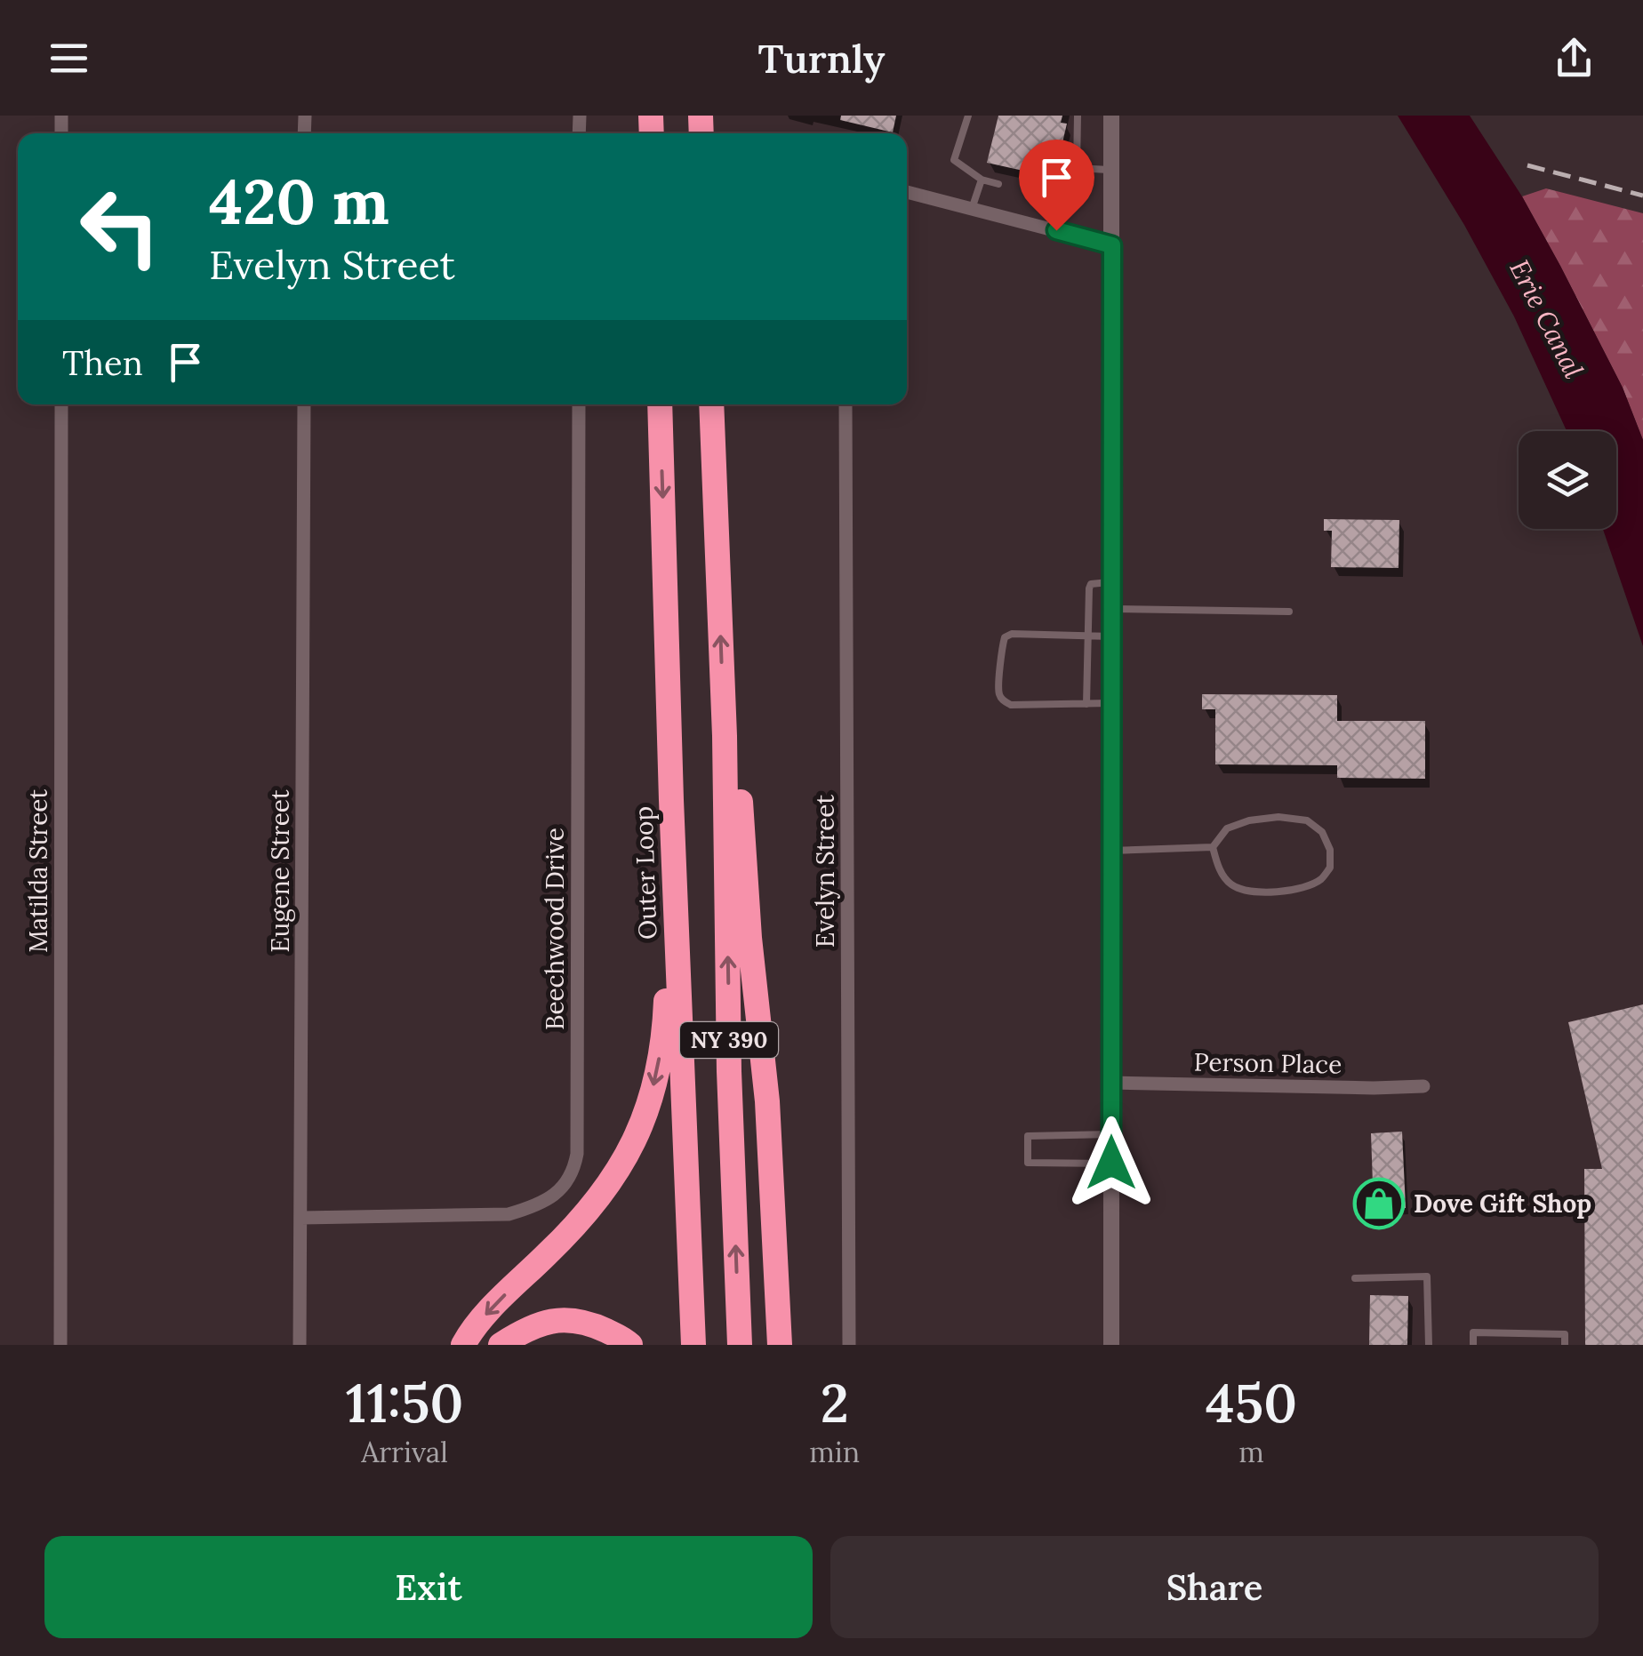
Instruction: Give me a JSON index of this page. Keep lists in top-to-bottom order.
{
  "streets": {
    "highway": ["Outer Loop", "NY 390"],
    "street": [
      "Matilda Street",
      "Eugene Street",
      "Evelyn Street",
      "Beechwood Drive",
      "Person Place"
    ]
  },
  "crossings": [
    ["Eugene Street", "Beechwood Drive"]
  ],
  "water": ["Erie Canal"],
  "places": {
    "shop": ["Dove Gift Shop"]
  },
  "page": {
    "header": "Turnly",
    "turn": ["420 m", "Evelyn Street"],
    "then": "Then",
    "eta": [
      "11:50",
      "Arrival",
      "2",
      "min",
      "450",
      "m"
    ],
    "buttons": ["Exit", "Share"]
  }
}
